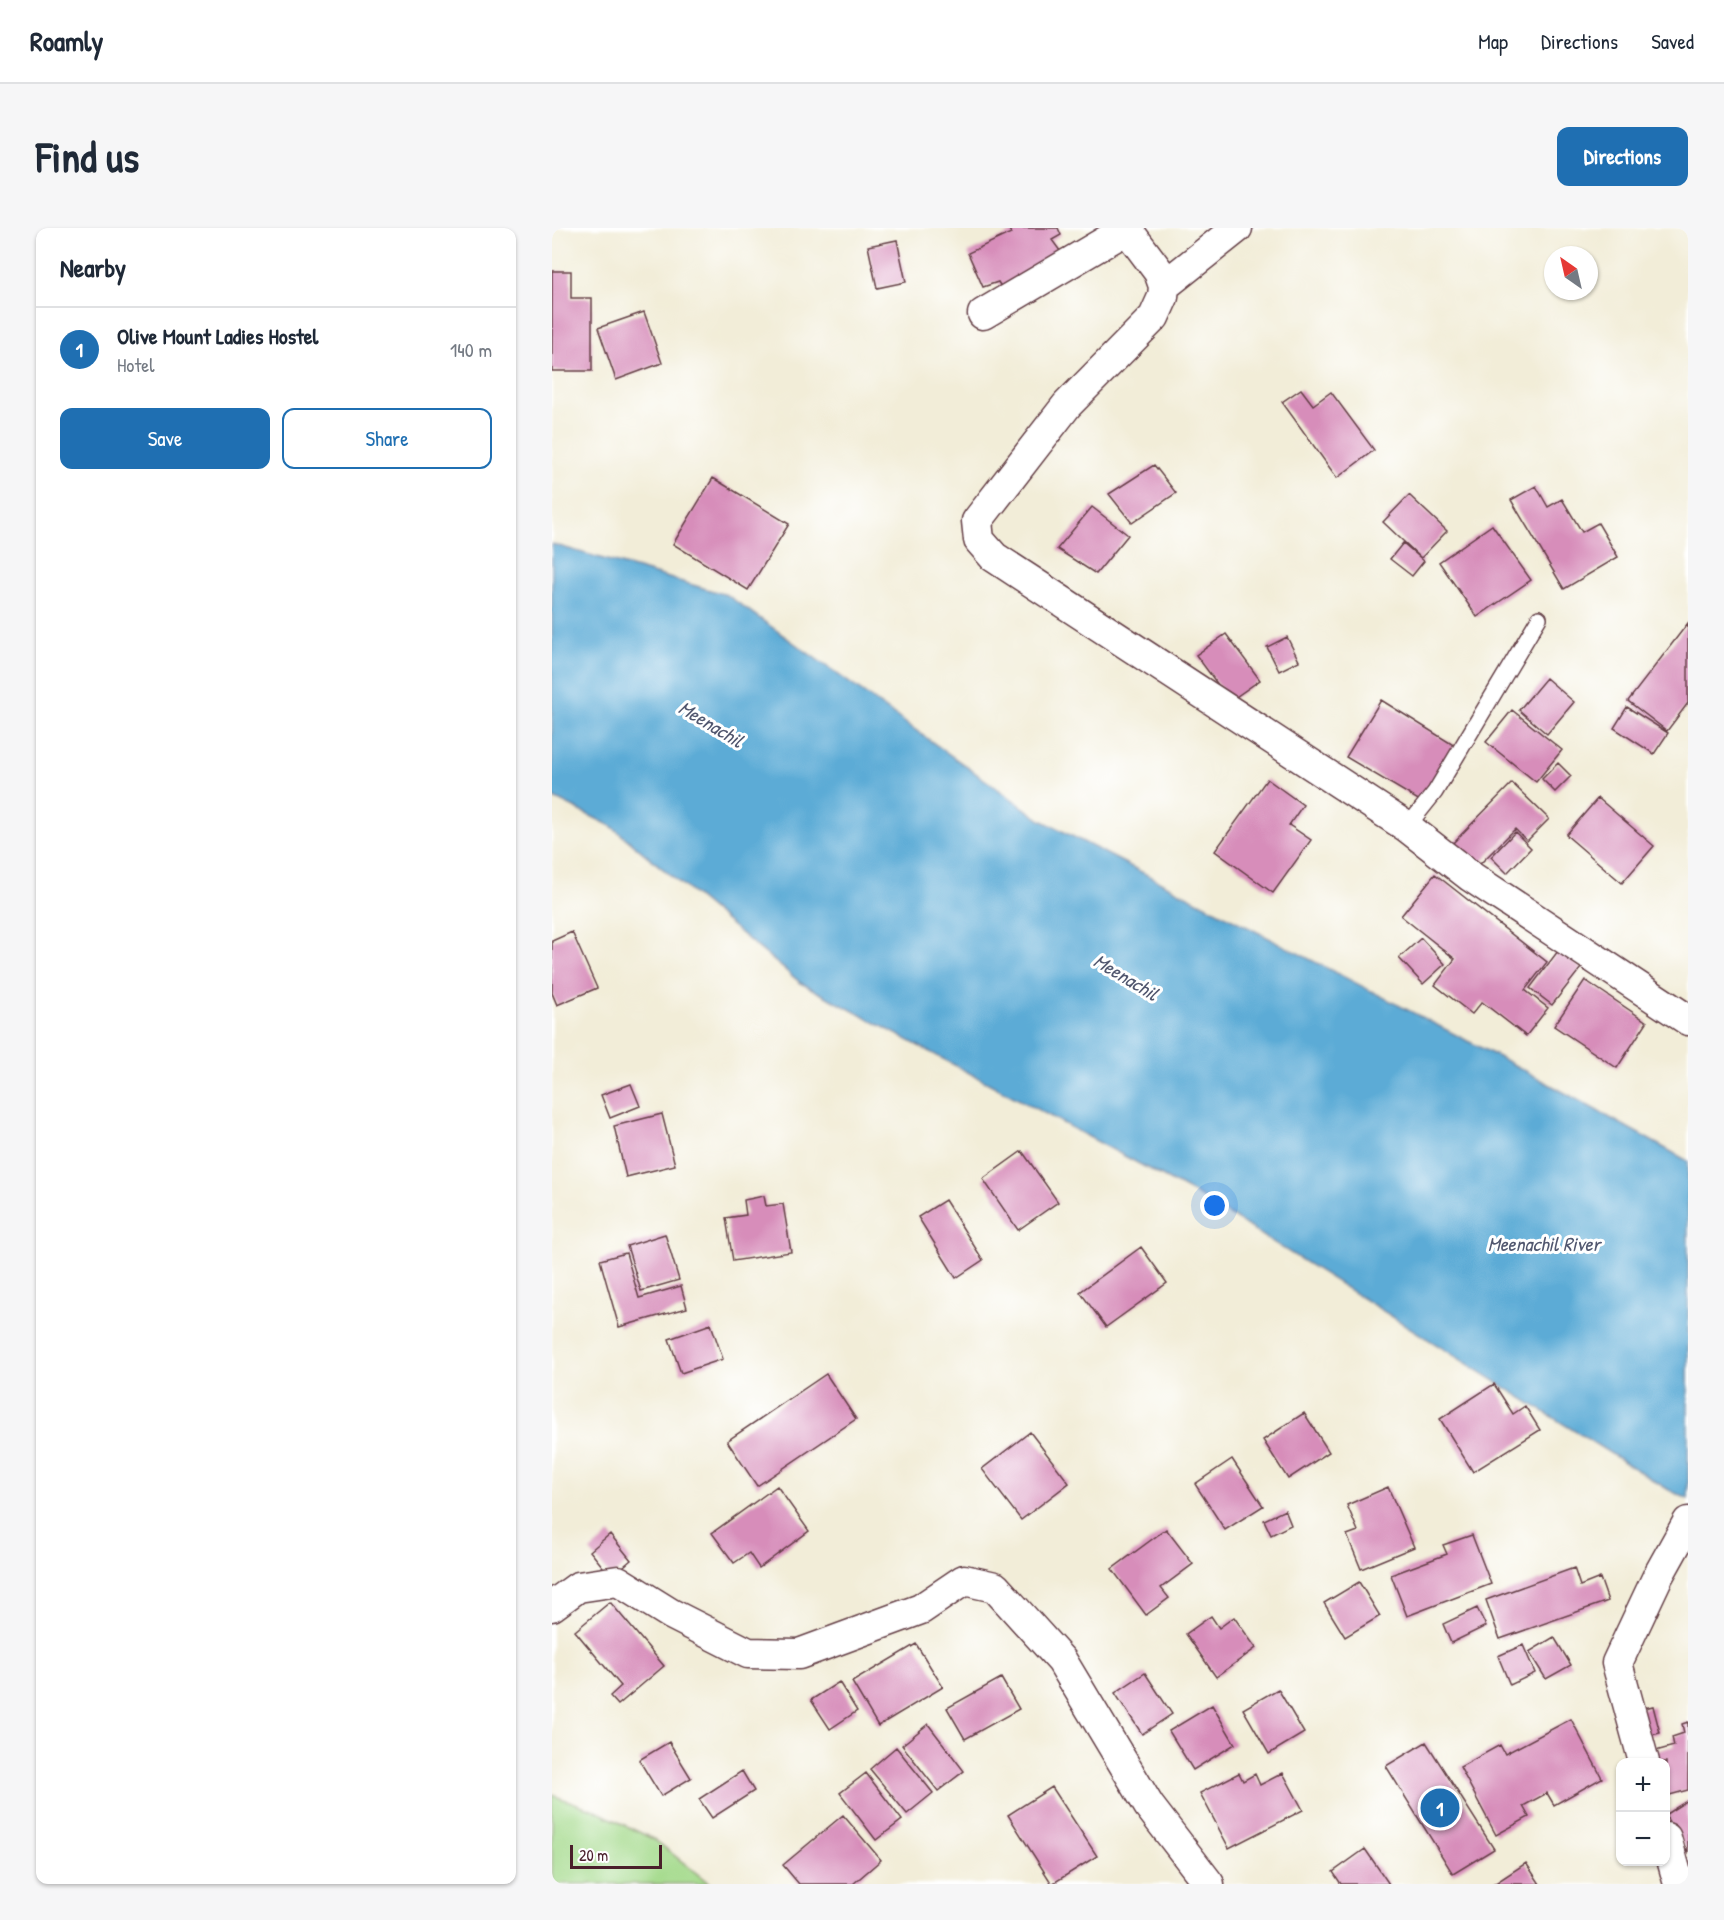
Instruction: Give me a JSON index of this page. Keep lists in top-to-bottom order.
{
  "water": ["Meenachil", "Meenachil River"],
  "scale_bar": "20 m",
  "north": "top left",
  "page": {
    "header": "Roamly",
    "nav": ["Map", "Directions", "Saved"],
    "buttons": [
      "Directions",
      ["Save", "Share"]
    ],
    "title": "Find us",
    "heading": "Nearby",
    "list": [
      {
        "mark": "1",
        "name": "Olive Mount Ladies Hostel",
        "note": "Hotel",
        "value": "140 m"
      }
    ],
    "map_buttons": ["+", "−"],
    "pins": "1",
    "scale": "20 m"
  }
}
